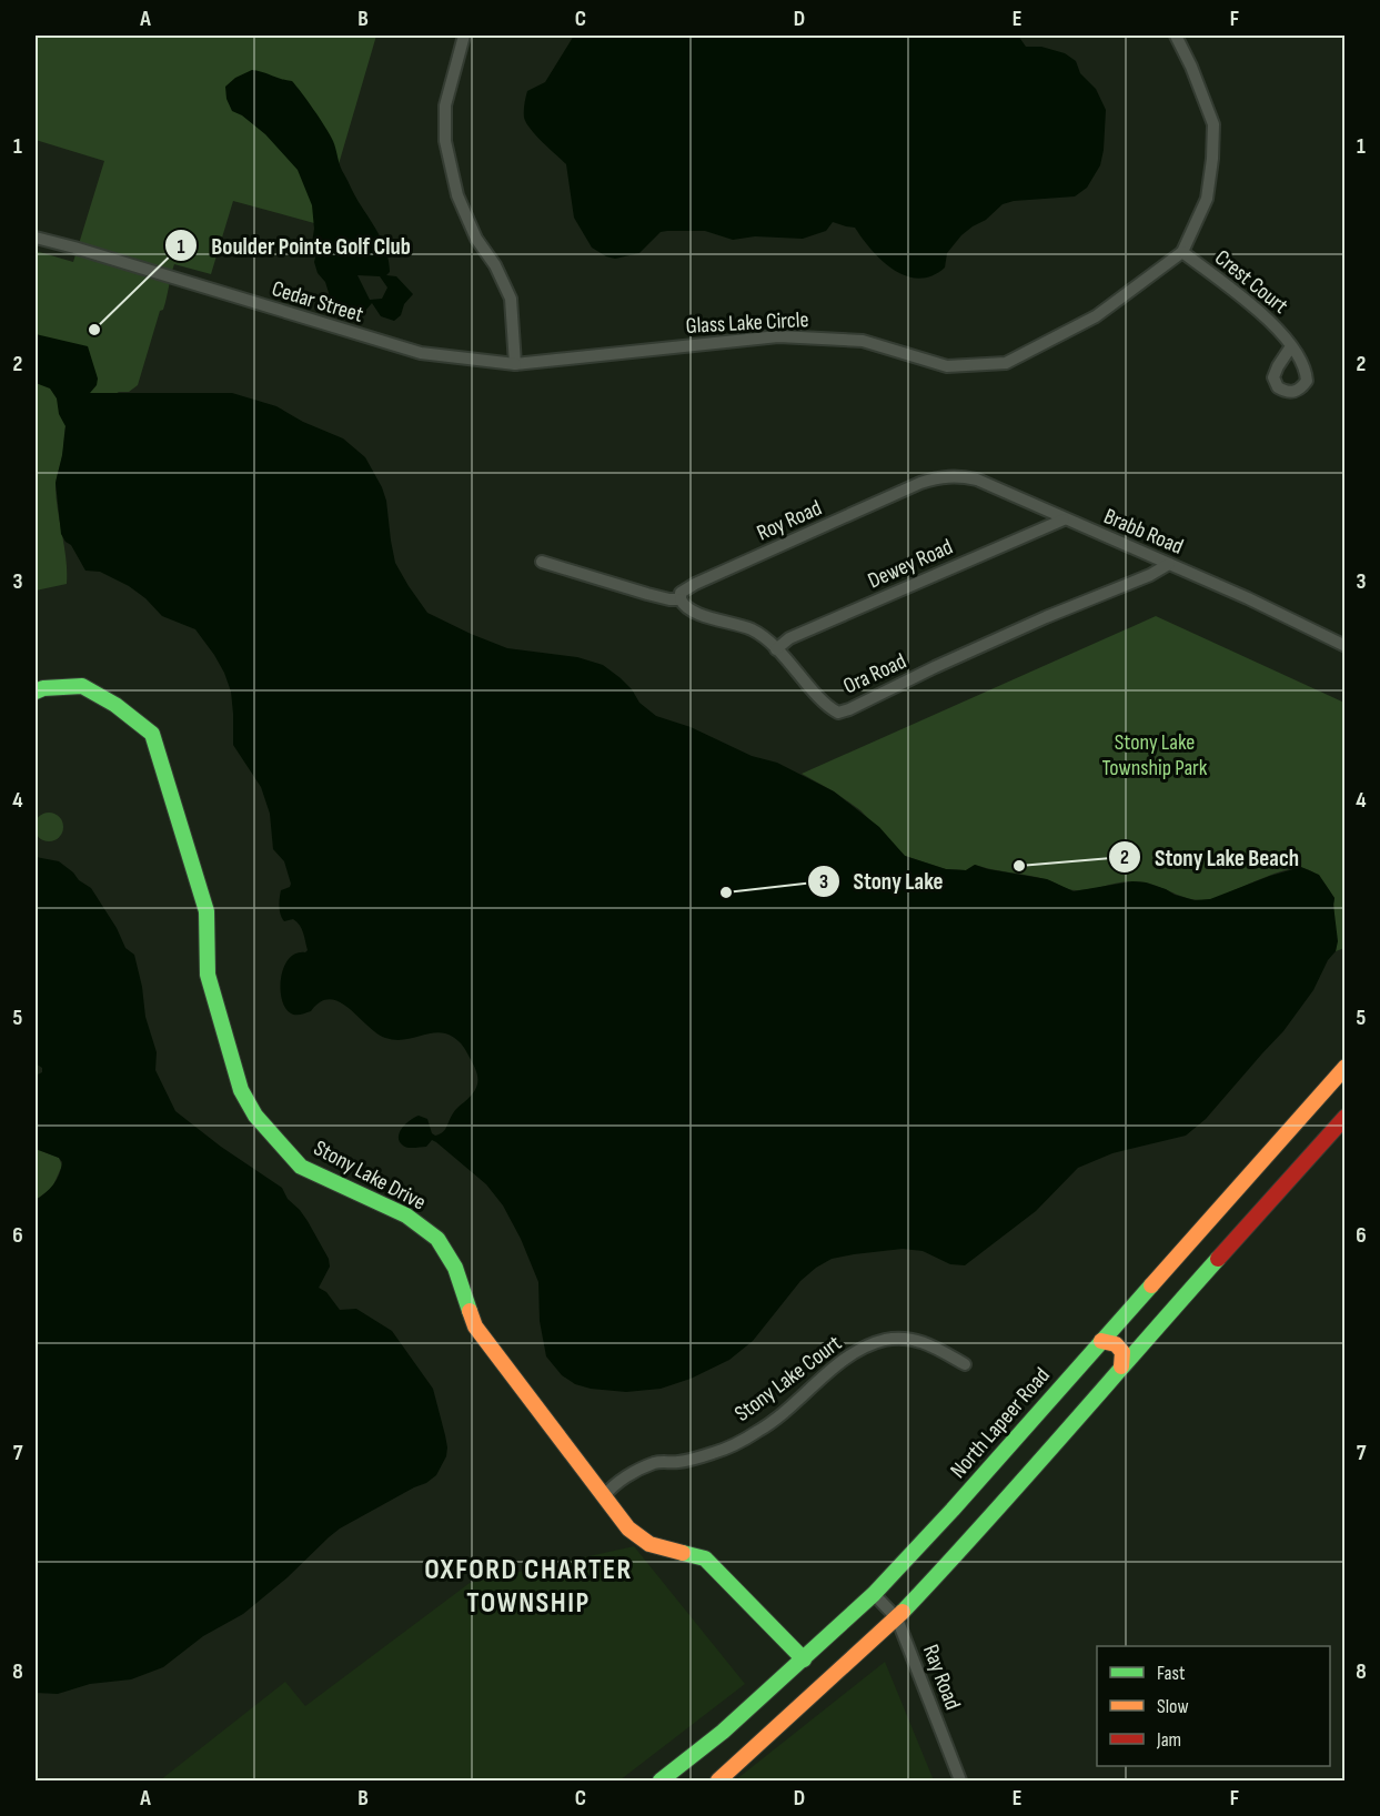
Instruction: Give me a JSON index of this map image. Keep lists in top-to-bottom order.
{
  "streets": {
    "main road": ["Stony Lake Drive", "North Lapeer Road"],
    "street": [
      "Crest Court",
      "Cedar Street",
      "Glass Lake Circle",
      "Roy Road",
      "Brabb Road",
      "Dewey Road",
      "Ora Road",
      "Stony Lake Court",
      "Ray Road"
    ]
  },
  "crossings": [
    ["Crest Court", "Glass Lake Circle"],
    ["Cedar Street", "Glass Lake Circle"],
    ["Roy Road", "Brabb Road"],
    ["Roy Road", "Ora Road"],
    ["Brabb Road", "Dewey Road"],
    ["Brabb Road", "Ora Road"],
    ["Dewey Road", "Ora Road"],
    ["Stony Lake Drive", "Stony Lake Court"],
    ["Stony Lake Drive", "North Lapeer Road"],
    ["North Lapeer Road", "Ray Road"]
  ],
  "districts": ["OXFORD CHARTER TOWNSHIP"],
  "parks": ["Stony Lake Township Park"],
  "places": ["Boulder Pointe Golf Club", "Stony Lake Beach", "Stony Lake"],
  "legend": ["Fast", "Slow", "Jam"],
  "grid": {
    "columns": [
      "A",
      "B",
      "C",
      "D",
      "E",
      "F"
    ],
    "rows": [
      "1",
      "2",
      "3",
      "4",
      "5",
      "6",
      "7",
      "8"
    ]
  }
}
